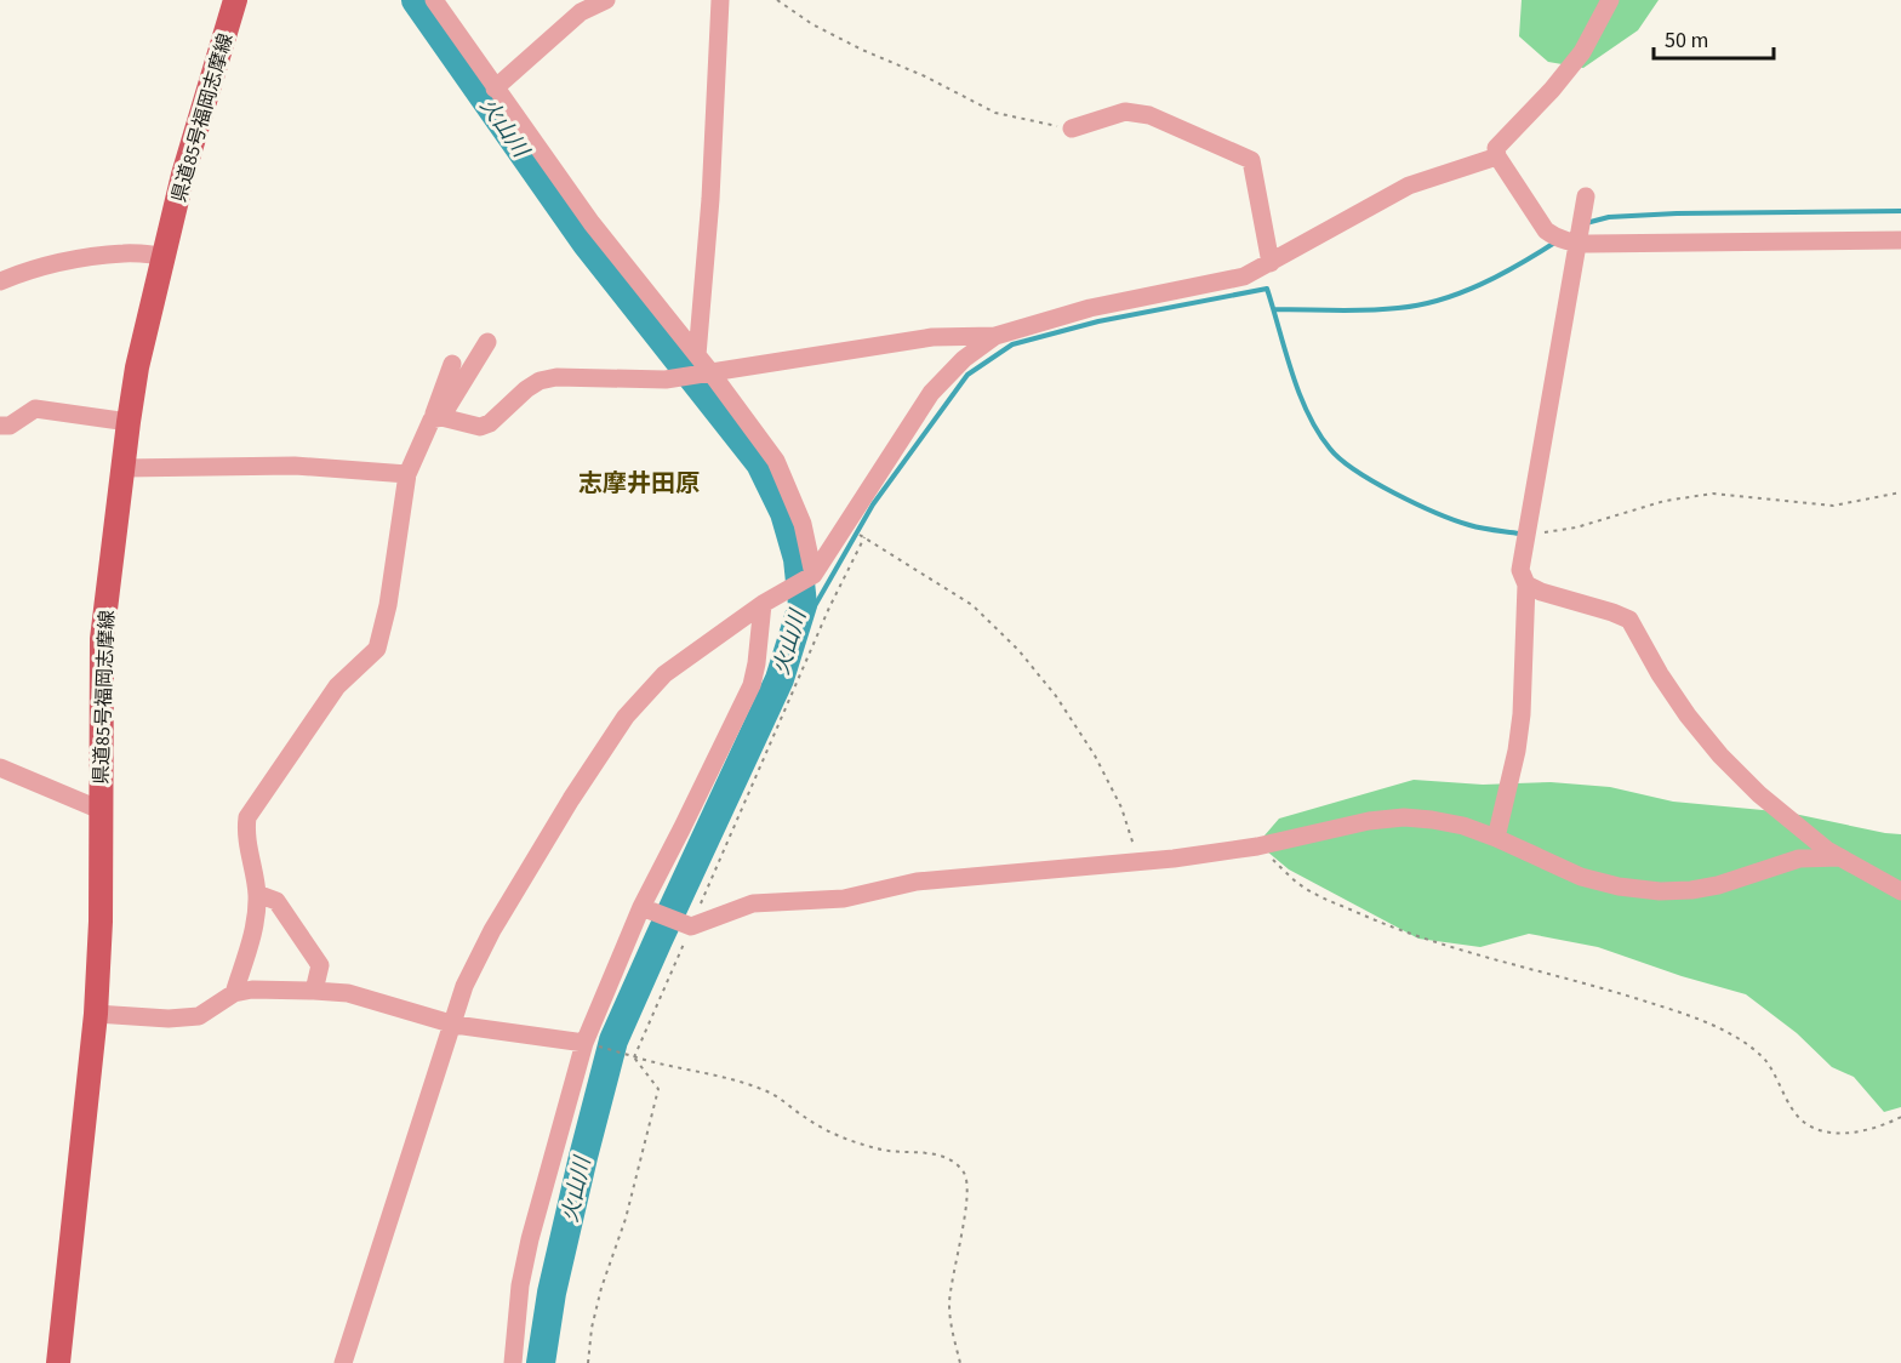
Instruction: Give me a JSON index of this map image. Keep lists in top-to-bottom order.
{
  "streets": {
    "main road": ["県道85号福岡志摩線"]
  },
  "districts": ["志摩井田原"],
  "water": ["火山川"],
  "scale_bar": "50 m"
}
